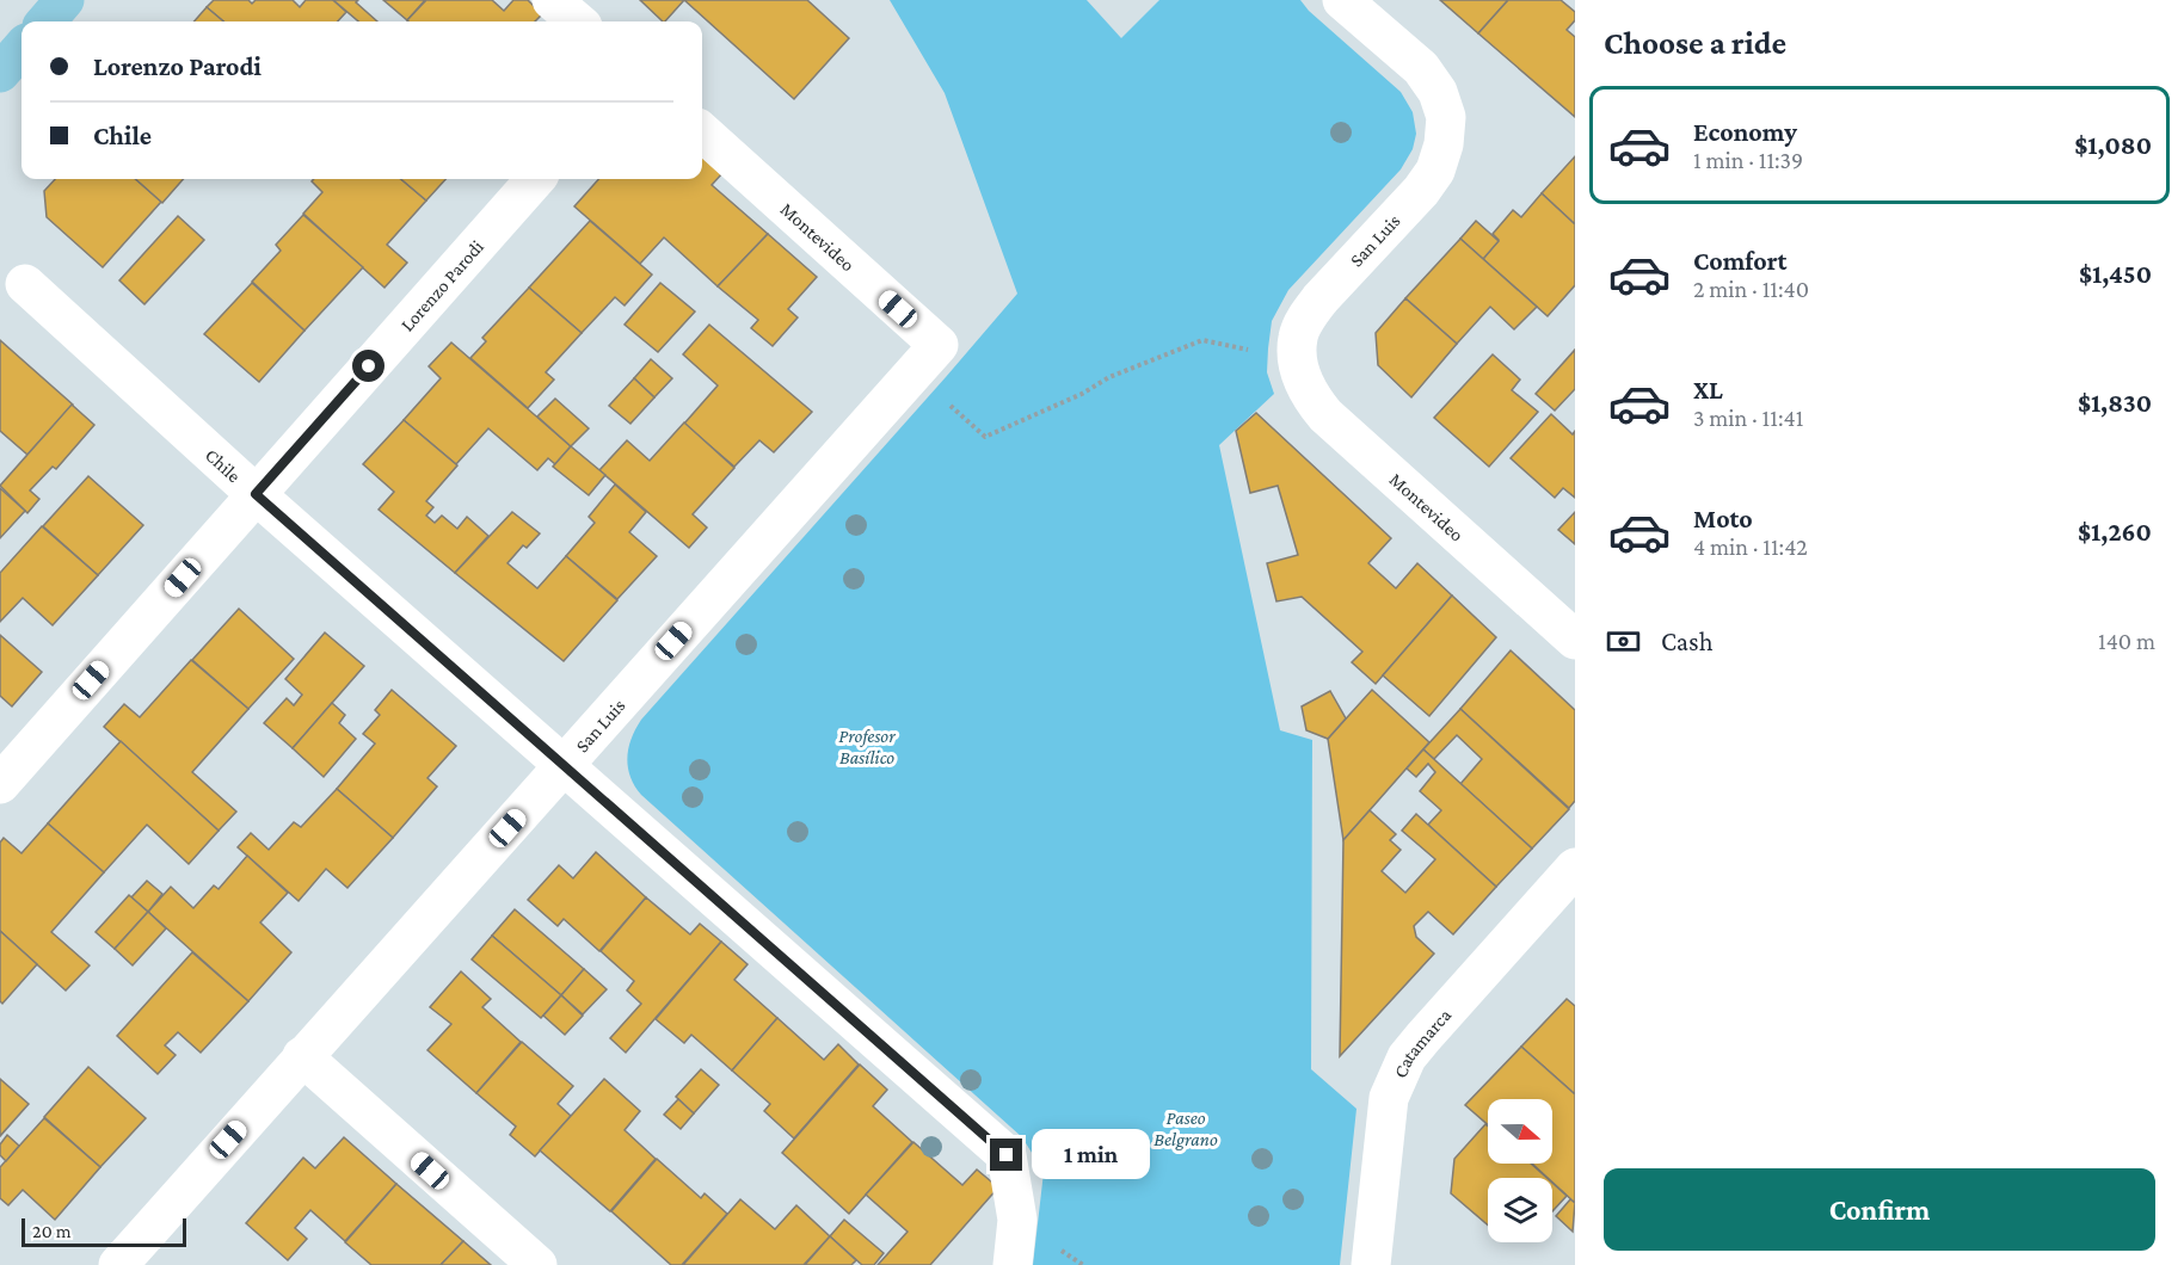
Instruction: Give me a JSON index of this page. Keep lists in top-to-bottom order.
{
  "streets": {
    "street": [
      "Montevideo",
      "San Luis",
      "Lorenzo Parodi",
      "Chile",
      "Catamarca"
    ]
  },
  "crossings": [
    ["Montevideo", "San Luis"],
    ["San Luis", "Chile"],
    ["Lorenzo Parodi", "Chile"]
  ],
  "parks": ["Profesor Basílico", "Paseo Belgrano"],
  "scale_bar": "20 m",
  "north": "right",
  "page": {
    "heading": "Choose a ride",
    "banner": ["Lorenzo Parodi", "Chile"],
    "list": [
      {
        "name": "Economy",
        "note": "1 min · 11:39",
        "value": "$1,080"
      },
      {
        "name": "Comfort",
        "note": "2 min · 11:40",
        "value": "$1,450"
      },
      {
        "name": "XL",
        "note": "3 min · 11:41",
        "value": "$1,830"
      },
      {
        "name": "Moto",
        "note": "4 min · 11:42",
        "value": "$1,260"
      }
    ],
    "pay": ["Cash", "140 m"],
    "bubble": "1 min",
    "buttons": "Confirm",
    "scale": "20 m"
  }
}
